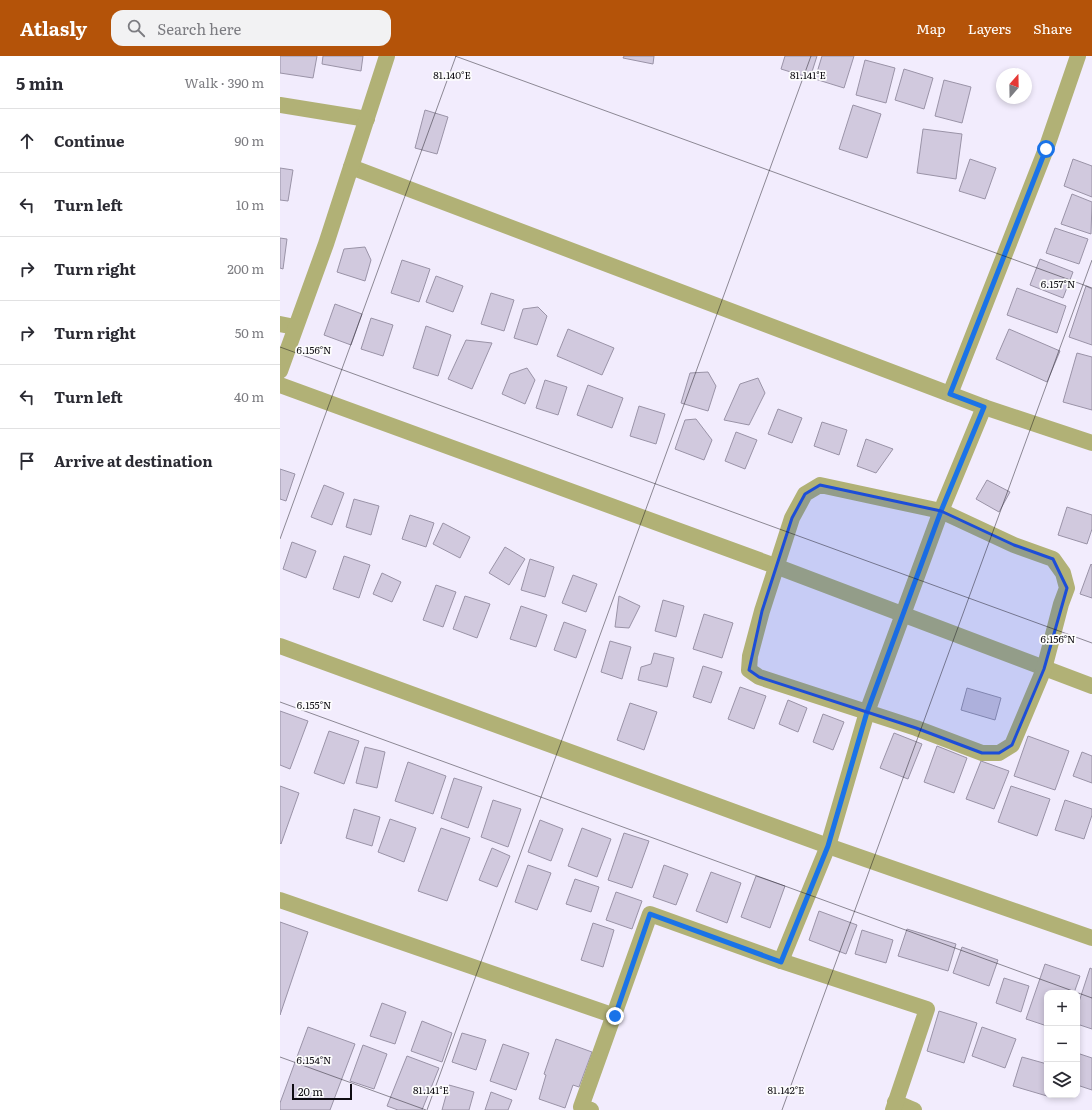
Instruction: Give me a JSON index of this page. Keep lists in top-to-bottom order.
{
  "scale_bar": "20 m",
  "north": "top",
  "page": {
    "header": "Atlasly",
    "search": "Search here",
    "nav": ["Map", "Layers", "Share"],
    "heading": ["5 min", "Walk · 390 m"],
    "list": [
      ["Continue", "90 m"],
      ["Turn left", "10 m"],
      ["Turn right", "200 m"],
      ["Turn right", "50 m"],
      ["Turn left", "40 m"],
      "Arrive at destination"
    ],
    "map_buttons": ["+", "−"],
    "scale": "20 m"
  },
  "coordinates": [
    "81.141°E",
    "81.140°E",
    "6.157°N",
    "6.156°N",
    "6.155°N",
    "6.154°N",
    "81.142°E"
  ]
}
